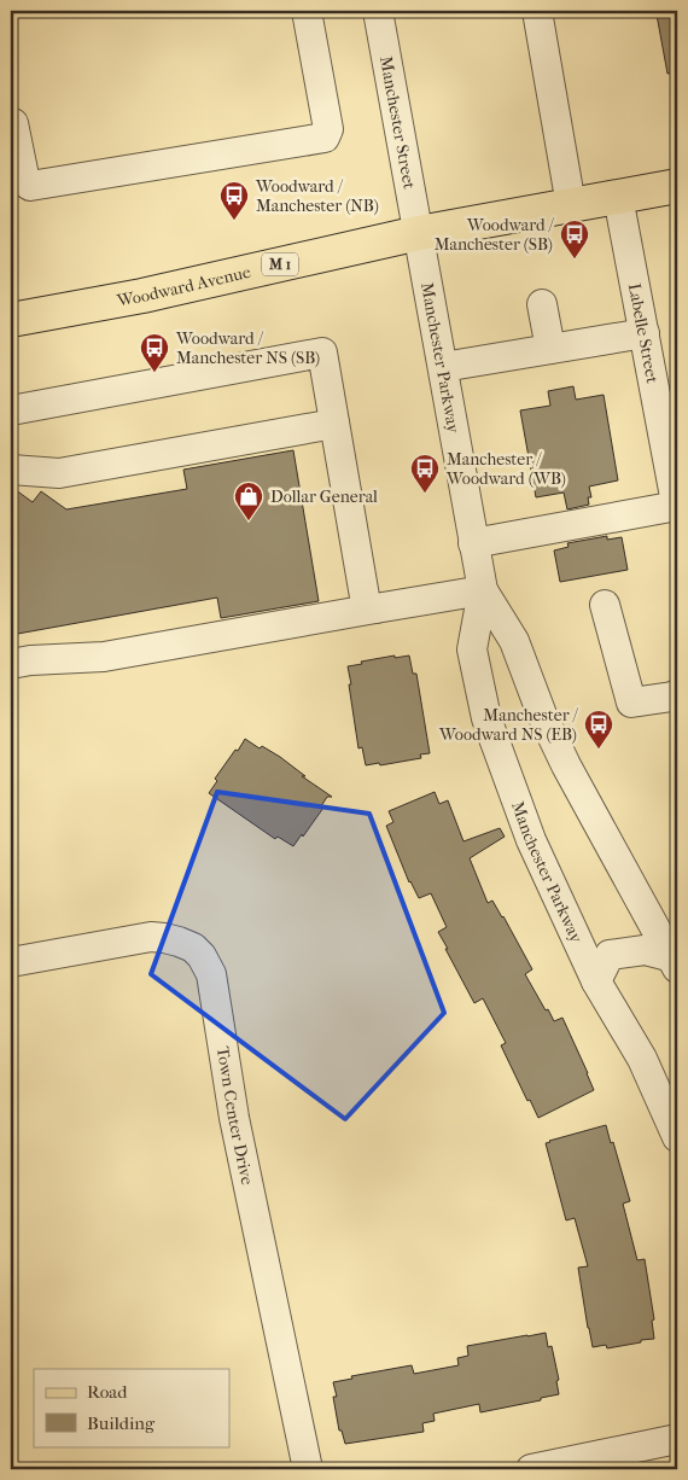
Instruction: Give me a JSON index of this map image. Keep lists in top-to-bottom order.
{
  "streets": {
    "main road": ["M 1", "Woodward Avenue"],
    "street": [
      "Manchester Street",
      "Labelle Street",
      "Manchester Parkway",
      "Town Center Drive"
    ]
  },
  "crossings": [
    ["Manchester Street", "Woodward Avenue"],
    ["Manchester Street", "Manchester Parkway"],
    ["Woodward Avenue", "Labelle Street"],
    ["Woodward Avenue", "Manchester Parkway"]
  ],
  "places": {
    "bus stop": [
      "Woodward / Manchester (NB)",
      "Woodward / Manchester (SB)",
      "Woodward / Manchester NS (SB)",
      "Manchester / Woodward (WB)",
      "Manchester / Woodward NS (EB)"
    ],
    "shop": ["Dollar General"]
  },
  "legend": ["Road", "Building"]
}
